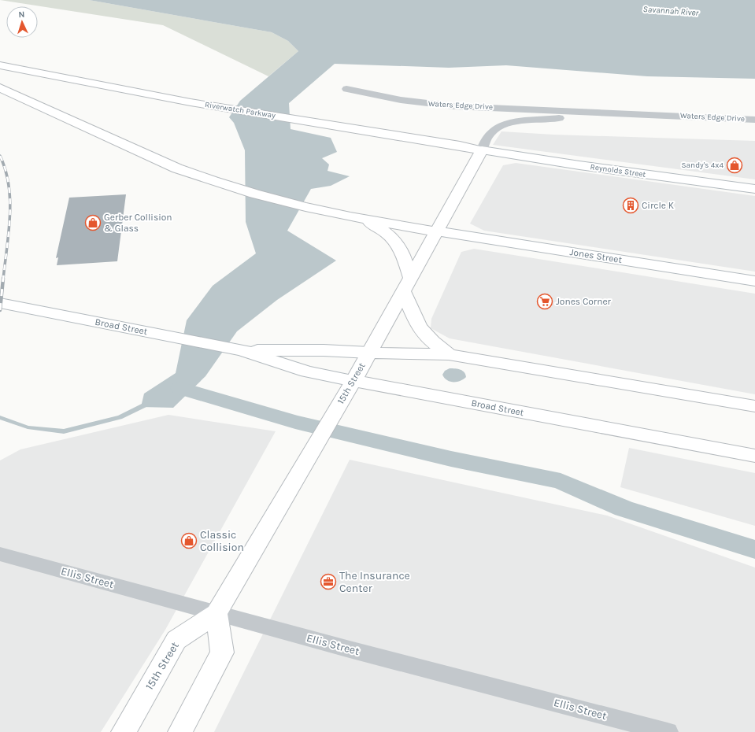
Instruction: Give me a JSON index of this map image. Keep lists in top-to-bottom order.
{
  "streets": {
    "main road": [
      "Riverwatch Parkway",
      "Reynolds Street",
      "Jones Street",
      "Broad Street",
      "15th Street"
    ],
    "street": ["Waters Edge Drive", "Ellis Street"]
  },
  "crossings": [
    ["Waters Edge Drive", "Riverwatch Parkway"],
    ["Waters Edge Drive", "Reynolds Street"],
    ["Waters Edge Drive", "15th Street"],
    ["Riverwatch Parkway", "Reynolds Street"],
    ["Riverwatch Parkway", "15th Street"],
    ["Reynolds Street", "15th Street"],
    ["Jones Street", "15th Street"],
    ["Broad Street", "15th Street"],
    ["15th Street", "Ellis Street"]
  ],
  "water": ["Savannah River"],
  "places": {
    "shop": ["Sandy's 4x4", "Gerber Collision & Glass", "Classic Collision"],
    "building": ["Circle K"],
    "supermarket": ["Jones Corner"],
    "office": ["The Insurance Center"]
  },
  "north": "top"
}
